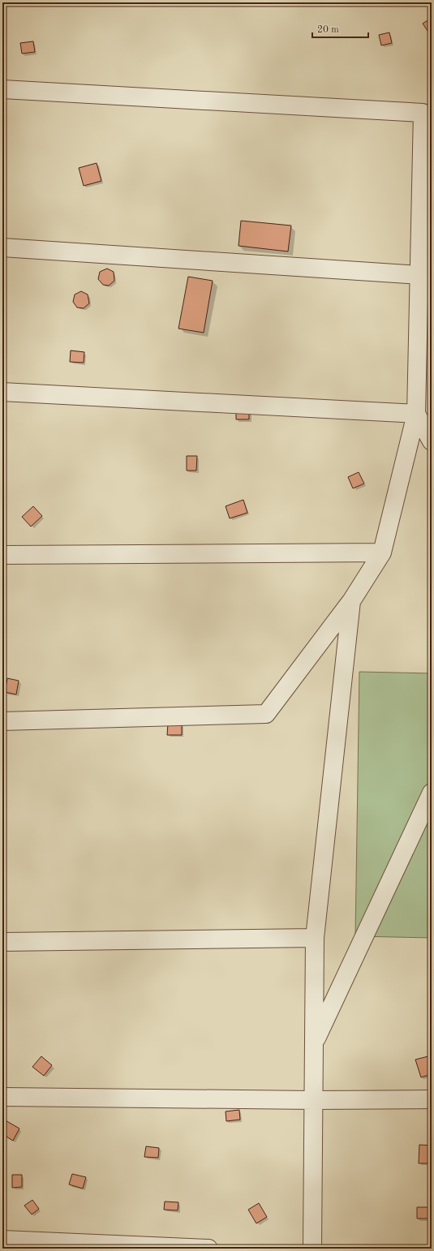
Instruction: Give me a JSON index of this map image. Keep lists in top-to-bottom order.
{
  "scale_bar": "20 m"
}
